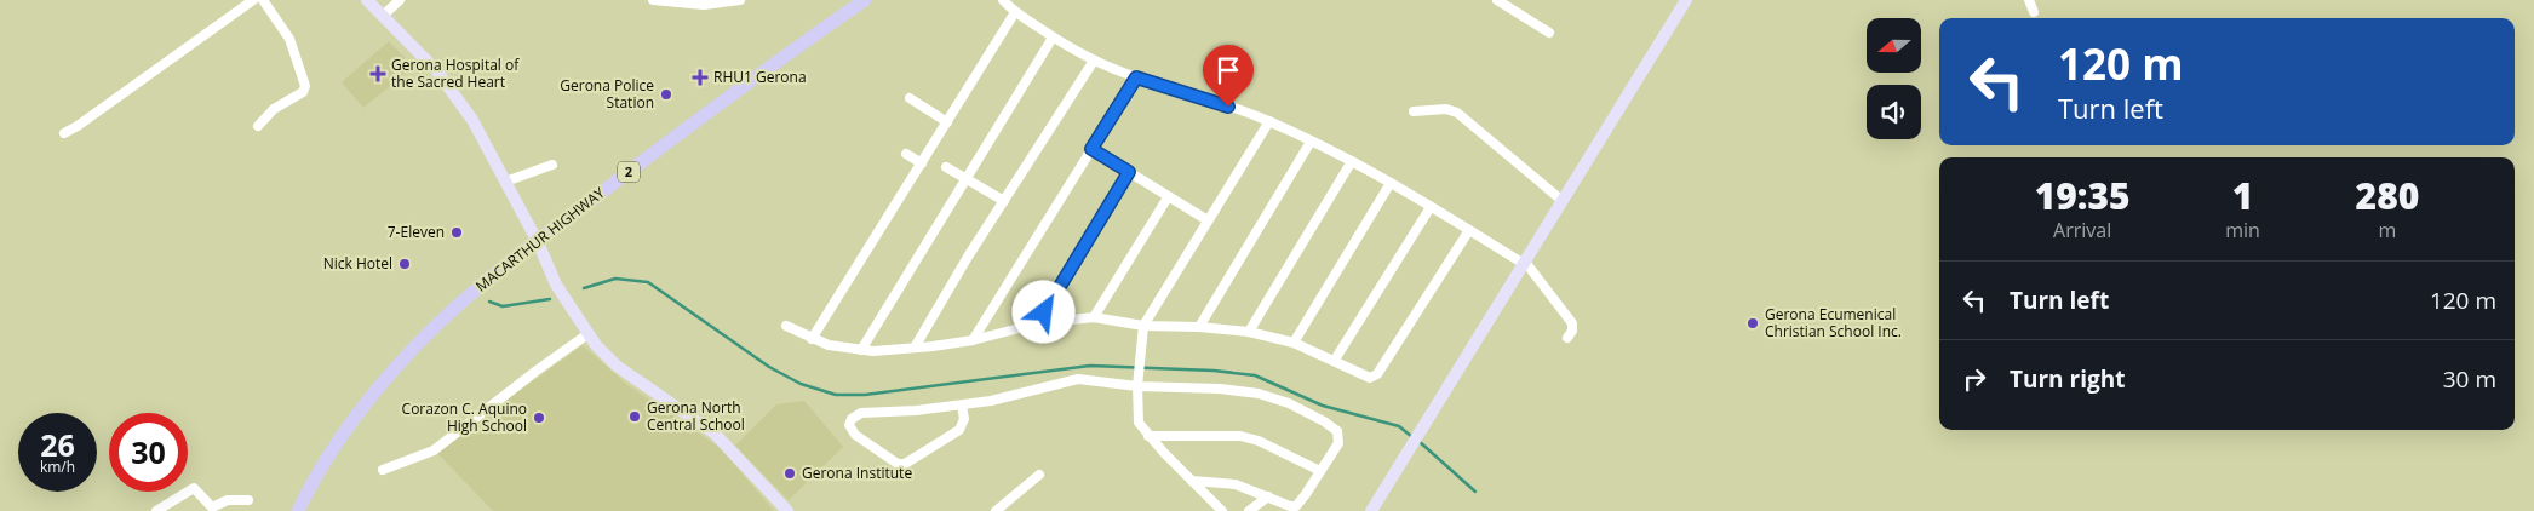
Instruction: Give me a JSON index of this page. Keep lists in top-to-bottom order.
{
  "streets": {
    "highway": ["2", "MACARTHUR HIGHWAY"]
  },
  "places": {
    "health": ["Gerona Hospital of the Sacred Heart", "RHU1 Gerona"],
    "other": [
      "Gerona Police Station",
      "7-Eleven",
      "Nick Hotel",
      "Gerona Ecumenical Christian School Inc.",
      "Gerona North Central School",
      "Corazon C. Aquino High School",
      "Gerona Institute"
    ]
  },
  "north": "left",
  "page": {
    "turn": ["120 m", "Turn left"],
    "eta": [
      "19:35",
      "Arrival",
      "1",
      "min",
      "280",
      "m"
    ],
    "list": [
      {
        "name": "Turn left",
        "value": "120 m"
      },
      {
        "name": "Turn right",
        "value": "30 m"
      }
    ],
    "speed": "26 km/h",
    "limit": "30"
  }
}
